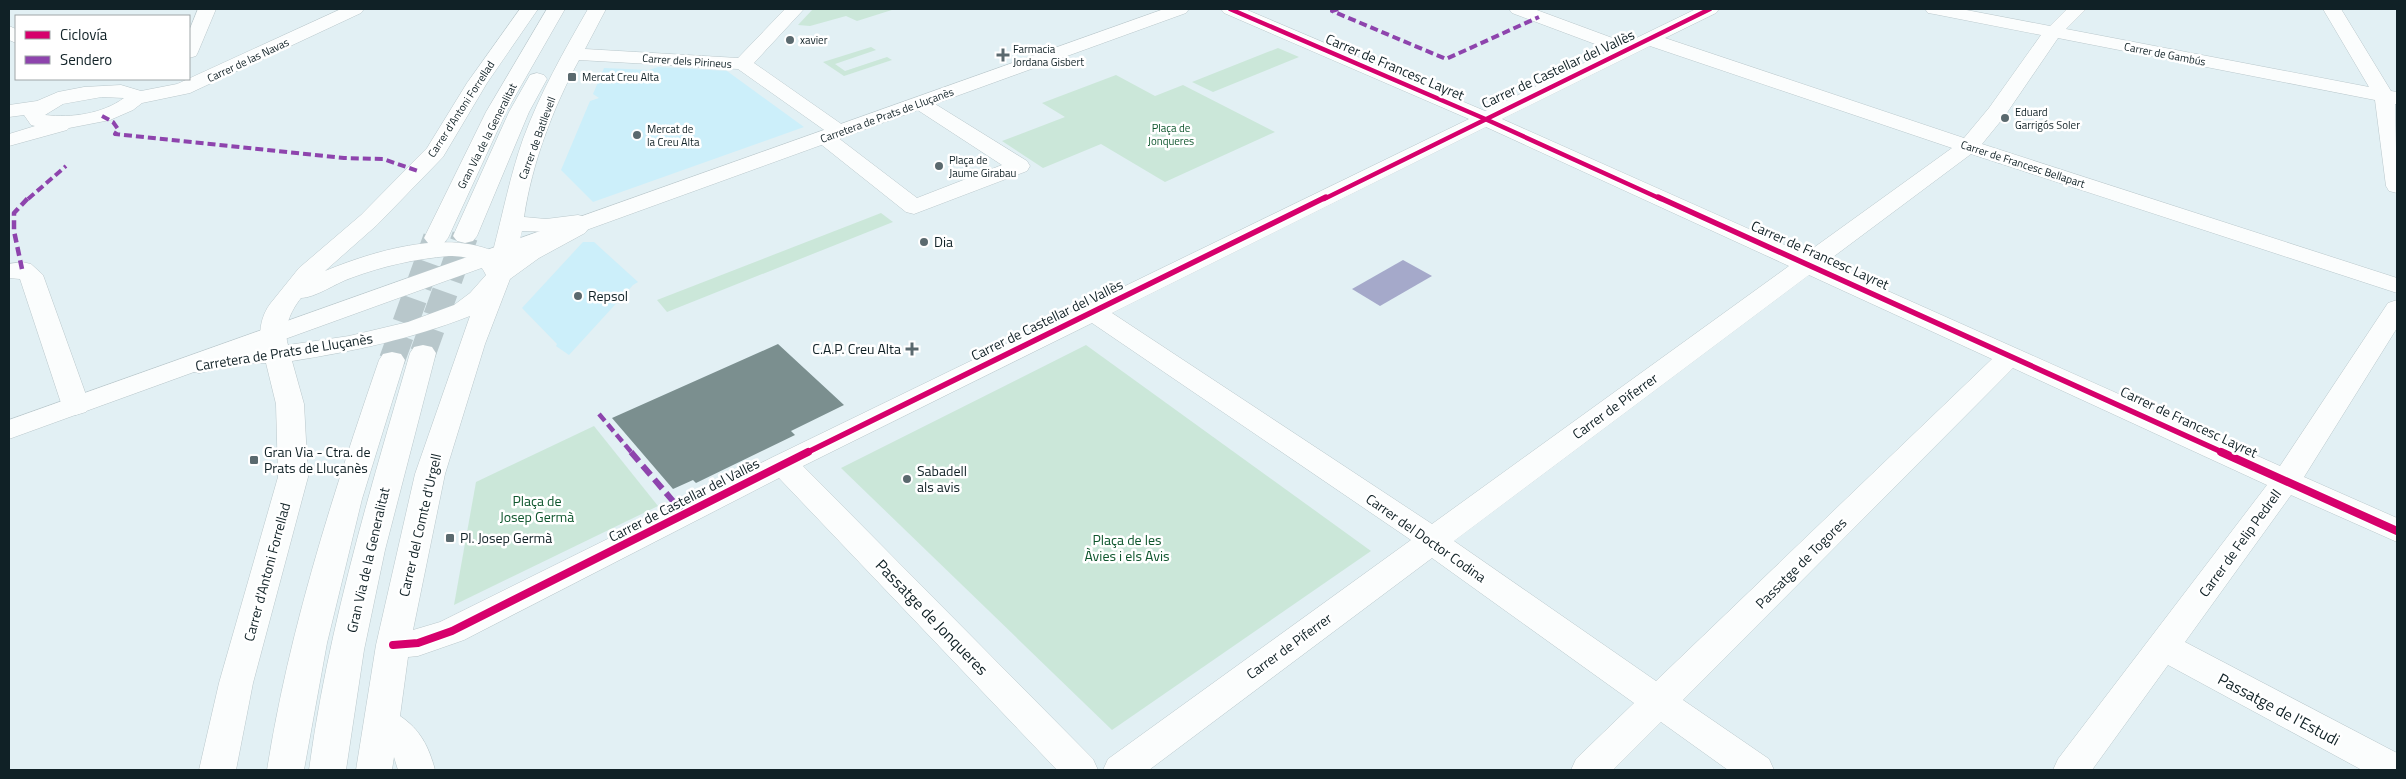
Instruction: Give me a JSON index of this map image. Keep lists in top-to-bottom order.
{
  "streets": {
    "street": [
      "Carrer de Gambús",
      "Carrer de las Navas",
      "Carrer dels Pirineus",
      "Carrer de Francesc Layret",
      "Carrer de Castellar del Vallès",
      "Carrer d'Antoni Forrellad",
      "Carretera de Prats de Lluçanès",
      "Gran Via de la Generalitat",
      "Carrer de Batllevell",
      "Carrer de Francesc Bellapart",
      "Carrer de Piferrer",
      "Carrer del Comte d'Urgell",
      "Carrer del Doctor Codina",
      "Carrer de Felip Pedrell",
      "Passatge de Togores",
      "Passatge de Jonqueres",
      "Passatge de l'Estudi"
    ]
  },
  "crossings": [
    ["Carrer de Gambús", "Carrer de Piferrer"],
    ["Carrer dels Pirineus", "Carretera de Prats de Lluçanès"],
    ["Carrer dels Pirineus", "Carrer de Batllevell"],
    ["Carrer de Francesc Layret", "Carrer de Castellar del Vallès"],
    ["Carrer de Francesc Layret", "Carrer de Piferrer"],
    ["Carrer de Francesc Layret", "Carrer de Felip Pedrell"],
    ["Carrer de Francesc Layret", "Passatge de Togores"],
    ["Carrer de Castellar del Vallès", "Carrer de Francesc Bellapart"],
    ["Carrer de Castellar del Vallès", "Carrer del Comte d'Urgell"],
    ["Carrer de Castellar del Vallès", "Carrer del Doctor Codina"],
    ["Carrer de Castellar del Vallès", "Passatge de Jonqueres"],
    ["Carrer d'Antoni Forrellad", "Carretera de Prats de Lluçanès"],
    ["Carretera de Prats de Lluçanès", "Carrer de Batllevell"],
    ["Carretera de Prats de Lluçanès", "Carrer del Comte d'Urgell"],
    ["Carrer de Batllevell", "Carrer del Comte d'Urgell"],
    ["Carrer de Francesc Bellapart", "Carrer de Piferrer"],
    ["Carrer de Piferrer", "Carrer del Doctor Codina"],
    ["Carrer del Doctor Codina", "Passatge de Togores"],
    ["Carrer de Felip Pedrell", "Passatge de l'Estudi"]
  ],
  "parks": ["Plaça de Jonqueres", "Plaça de Josep Germà", "Plaça de les Àvies i els Avis"],
  "places": {
    "other": [
      "xavier",
      "Eduard Garrigós Soler",
      "Mercat de la Creu Alta",
      "Plaça de Jaume Girabau",
      "Dia",
      "Repsol",
      "Sabadell als avis"
    ],
    "health": ["Farmacia Jordana Gisbert", "C.A.P. Creu Alta"],
    "transit": ["Mercat Creu Alta", "Gran Via - Ctra. de Prats de Lluçanès", "Pl. Josep Germà"]
  },
  "legend": ["Ciclovía", "Sendero"]
}
